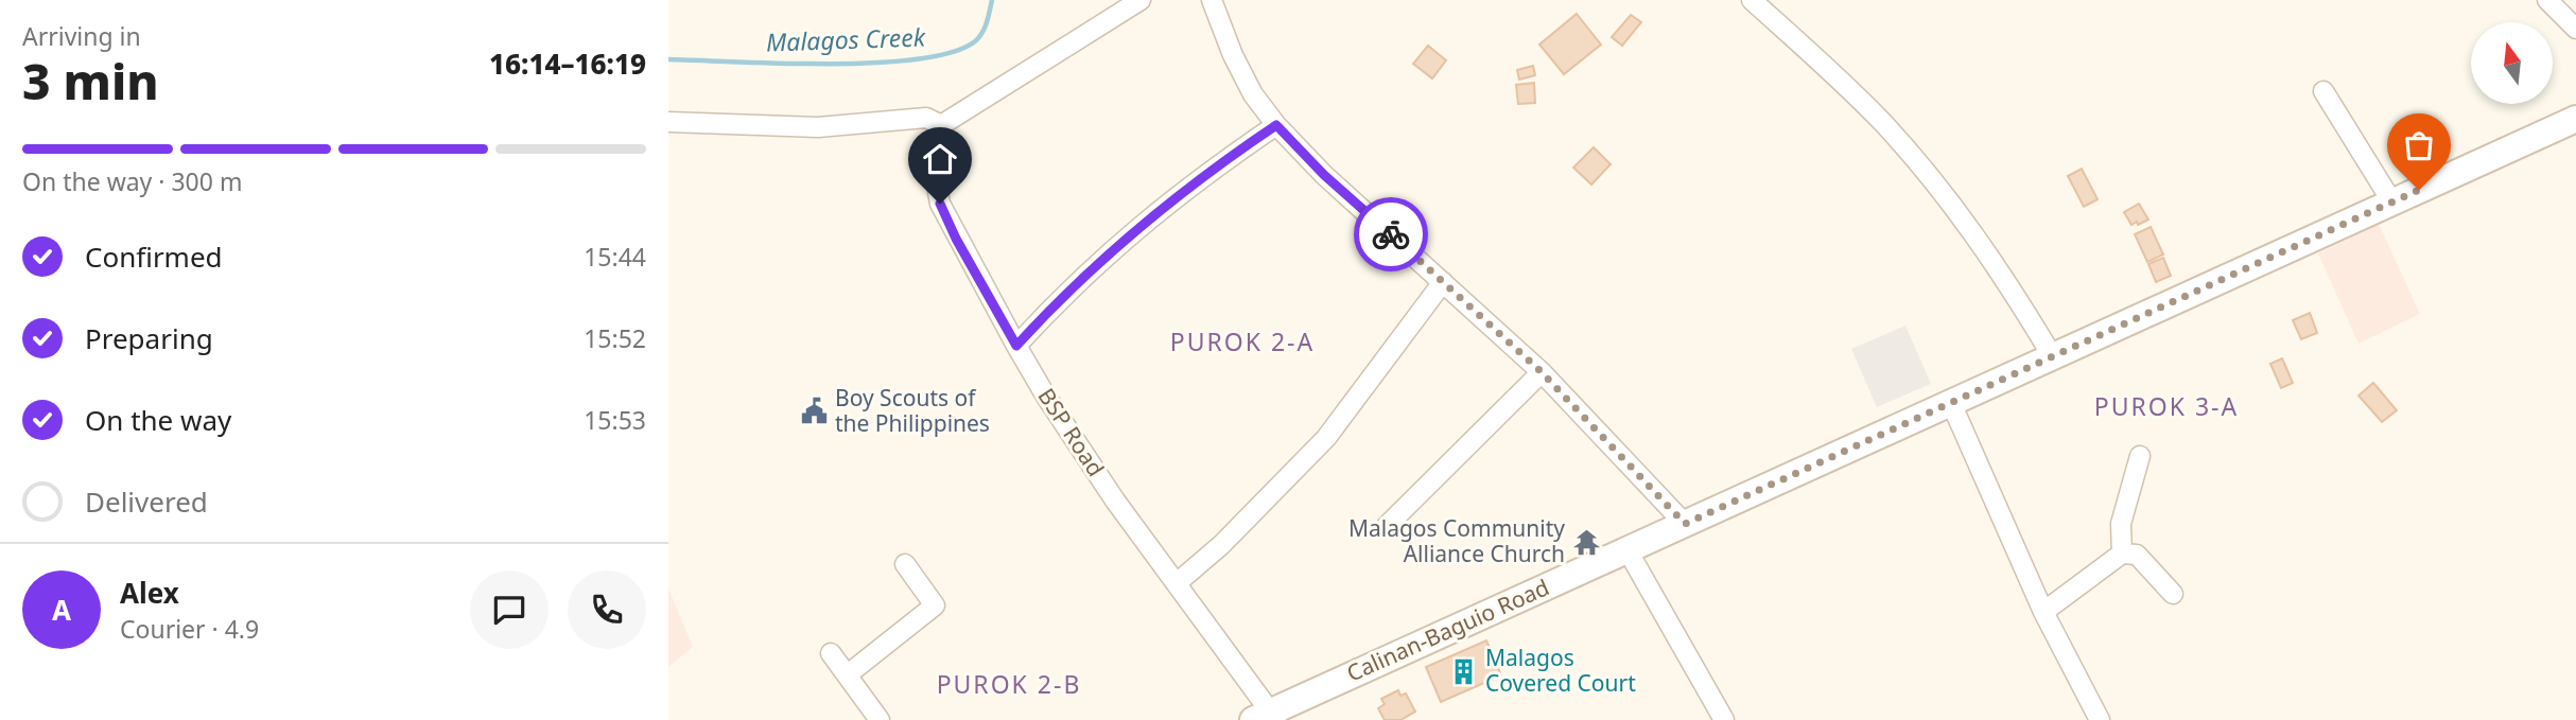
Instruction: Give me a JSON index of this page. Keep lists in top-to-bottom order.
{
  "streets": {
    "main road": ["Calinan-Baguio Road"],
    "street": ["BSP Road"]
  },
  "crossings": [
    ["BSP Road", "Calinan-Baguio Road"]
  ],
  "districts": ["PUROK 2-A", "PUROK 3-A", "PUROK 2-B"],
  "water": ["Malagos Creek"],
  "places": {
    "public building": ["Boy Scouts of the Philippines"],
    "temple": ["Malagos Community Alliance Church"],
    "building": ["Malagos Covered Court"]
  },
  "north": "top",
  "page": {
    "heading": ["3 min", "Arriving in", "16:14–16:19"],
    "panel": ["Alex", "Courier · 4.9"],
    "bar": "On the way · 300 m",
    "list": [
      ["Confirmed", "15:44"],
      ["Preparing", "15:52"],
      ["On the way", "15:53"],
      "Delivered"
    ],
    "round": "A"
  }
}
